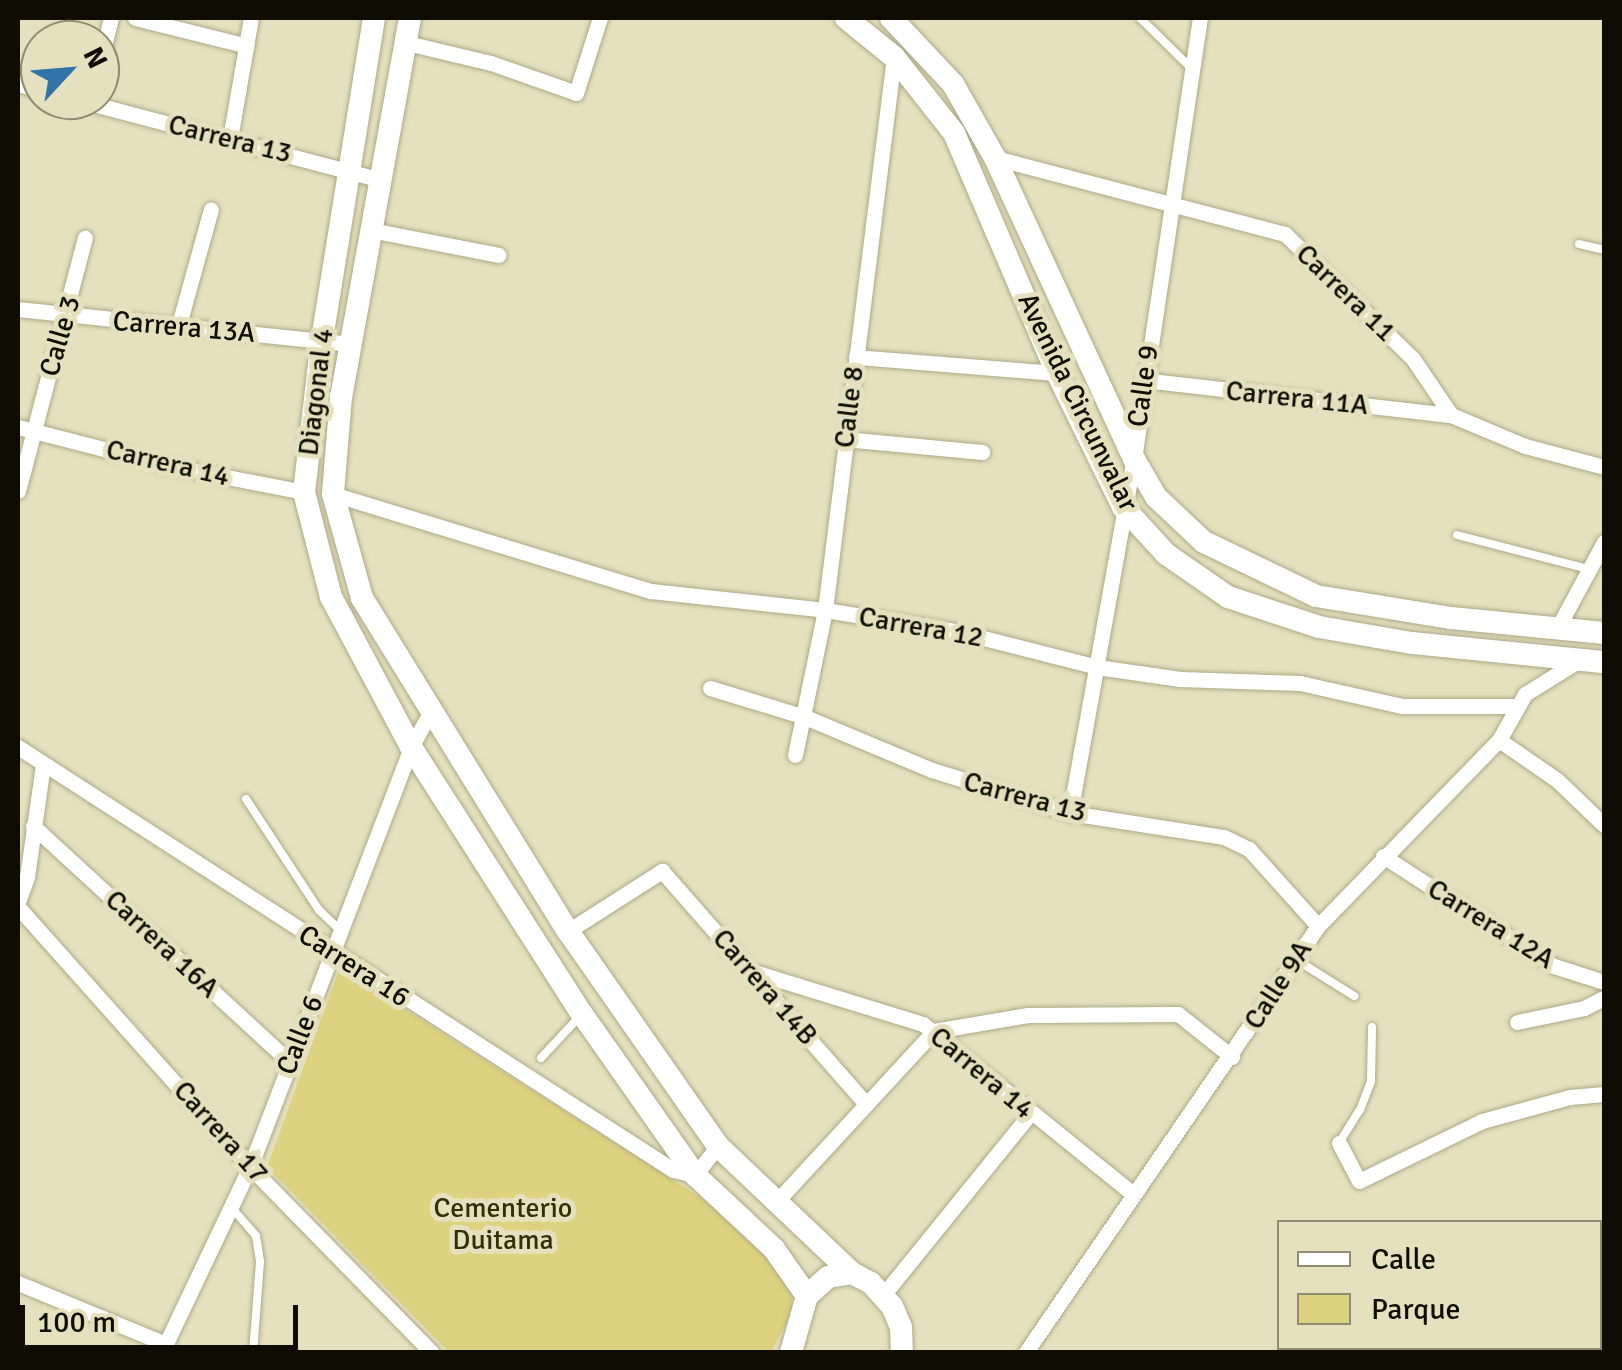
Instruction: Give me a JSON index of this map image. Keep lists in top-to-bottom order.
{
  "streets": {
    "main road": ["Diagonal 4", "Avenida Circunvalar", "Carrera 16"],
    "street": [
      "Carrera 13",
      "Carrera 11",
      "Carrera 13A",
      "Calle 3",
      "Calle 9",
      "Carrera 11A",
      "Calle 8",
      "Carrera 14",
      "Carrera 12",
      "Carrera 12A",
      "Carrera 16A",
      "Calle 9A",
      "Carrera 14B",
      "Calle 6",
      "Carrera 17"
    ]
  },
  "crossings": [
    ["Carrera 13", "Calle 9"],
    ["Carrera 13", "Diagonal 4"],
    ["Carrera 13", "Calle 8"],
    ["Carrera 13", "Calle 9A"],
    ["Carrera 11", "Calle 9"],
    ["Carrera 11", "Carrera 11A"],
    ["Carrera 11", "Avenida Circunvalar"],
    ["Carrera 13A", "Calle 3"],
    ["Carrera 13A", "Diagonal 4"],
    ["Calle 3", "Carrera 14"],
    ["Calle 9", "Carrera 11A"],
    ["Calle 9", "Avenida Circunvalar"],
    ["Calle 9", "Carrera 12"],
    ["Diagonal 4", "Carrera 14"],
    ["Diagonal 4", "Carrera 12"],
    ["Diagonal 4", "Carrera 16"],
    ["Diagonal 4", "Calle 6"],
    ["Avenida Circunvalar", "Calle 8"],
    ["Avenida Circunvalar", "Calle 9A"],
    ["Calle 8", "Carrera 12"],
    ["Carrera 14", "Calle 9A"],
    ["Carrera 14", "Carrera 14B"],
    ["Carrera 12", "Calle 9A"],
    ["Carrera 12A", "Calle 9A"],
    ["Carrera 16A", "Calle 6"],
    ["Carrera 16", "Calle 6"],
    ["Calle 6", "Carrera 17"]
  ],
  "parks": ["Cementerio Duitama"],
  "legend": ["Calle", "Parque"],
  "scale_bar": "100 m",
  "north": "top right"
}
